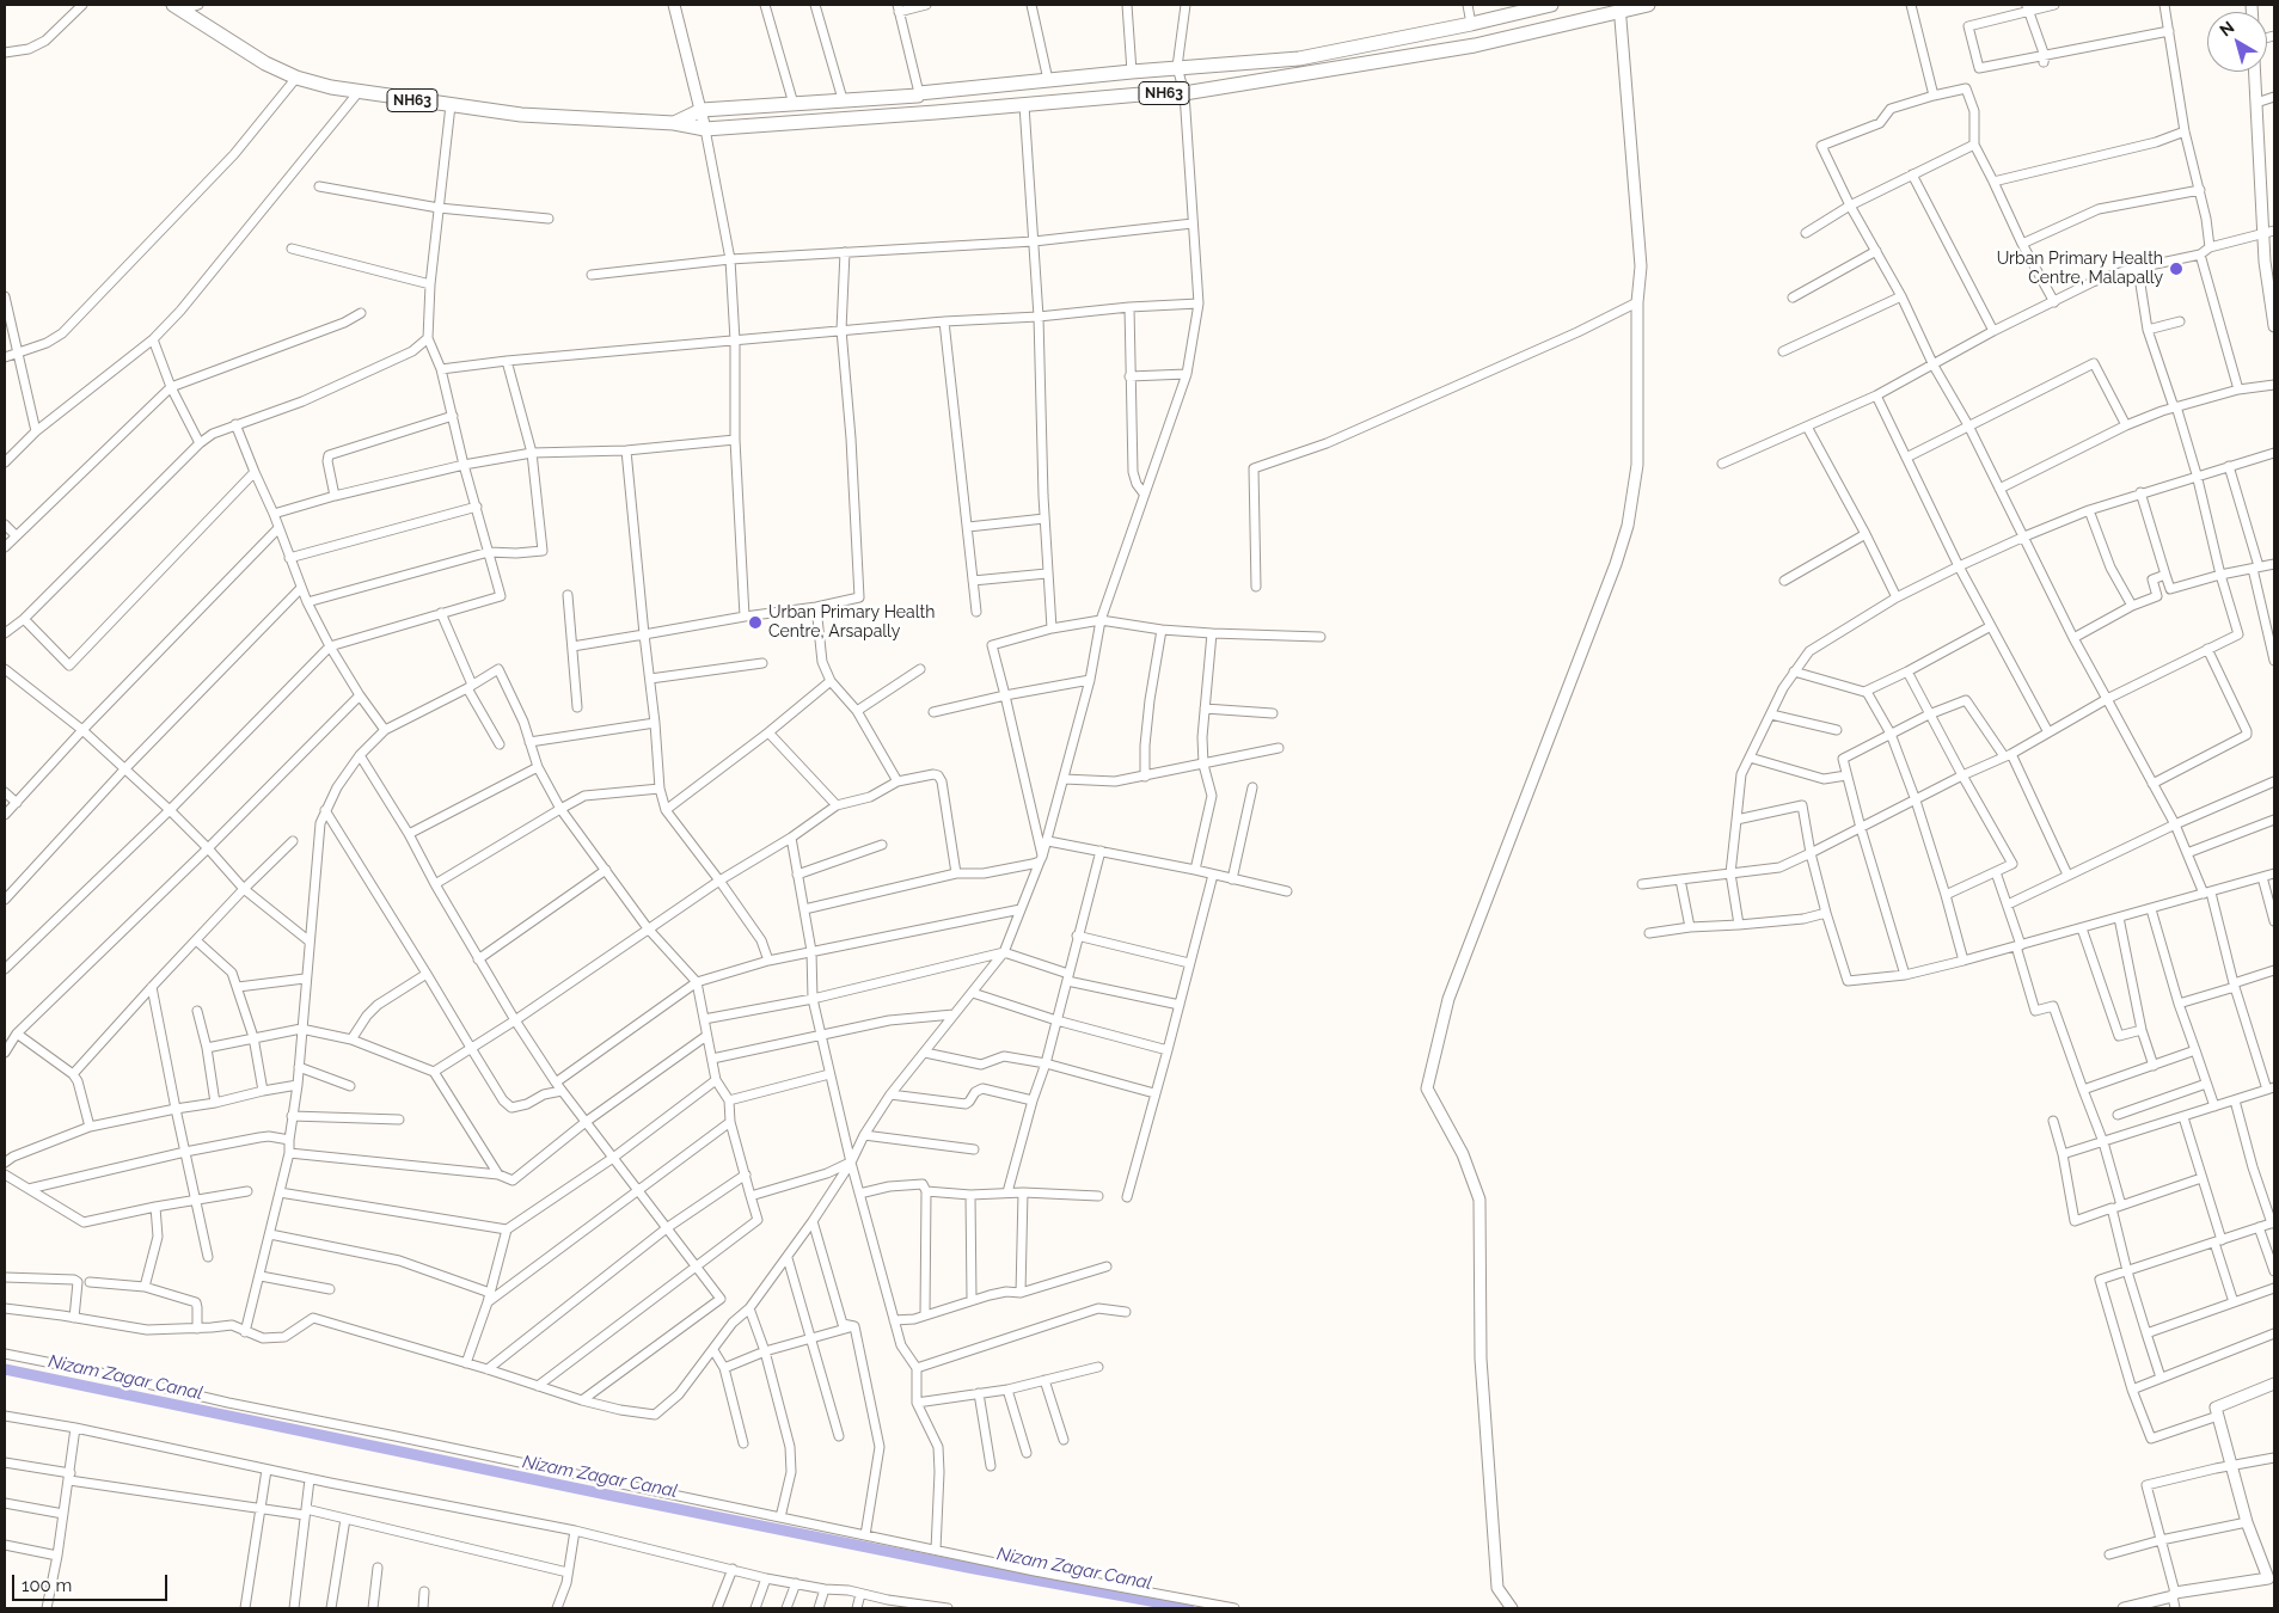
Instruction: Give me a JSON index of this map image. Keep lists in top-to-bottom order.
{
  "streets": {
    "highway": ["NH63"]
  },
  "water": ["Nizam Zagar Canal"],
  "places": ["Urban Primary Health Centre, Malapally", "Urban Primary Health Centre, Arsapally"],
  "scale_bar": "100 m",
  "north": "top left"
}
